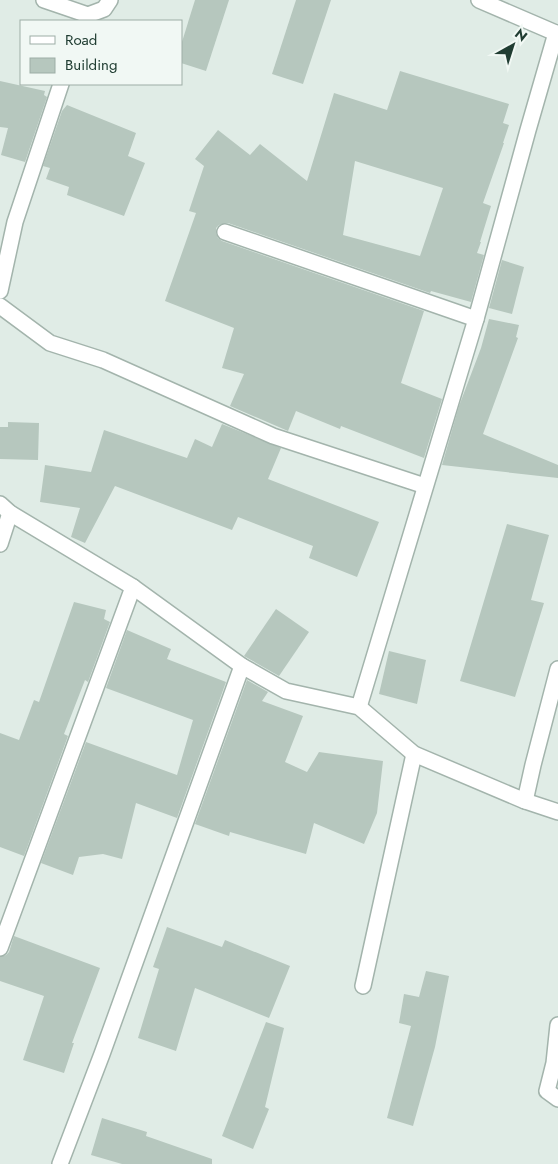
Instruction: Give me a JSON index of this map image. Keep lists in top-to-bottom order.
{
  "legend": ["Road", "Building"],
  "north": "top right"
}
